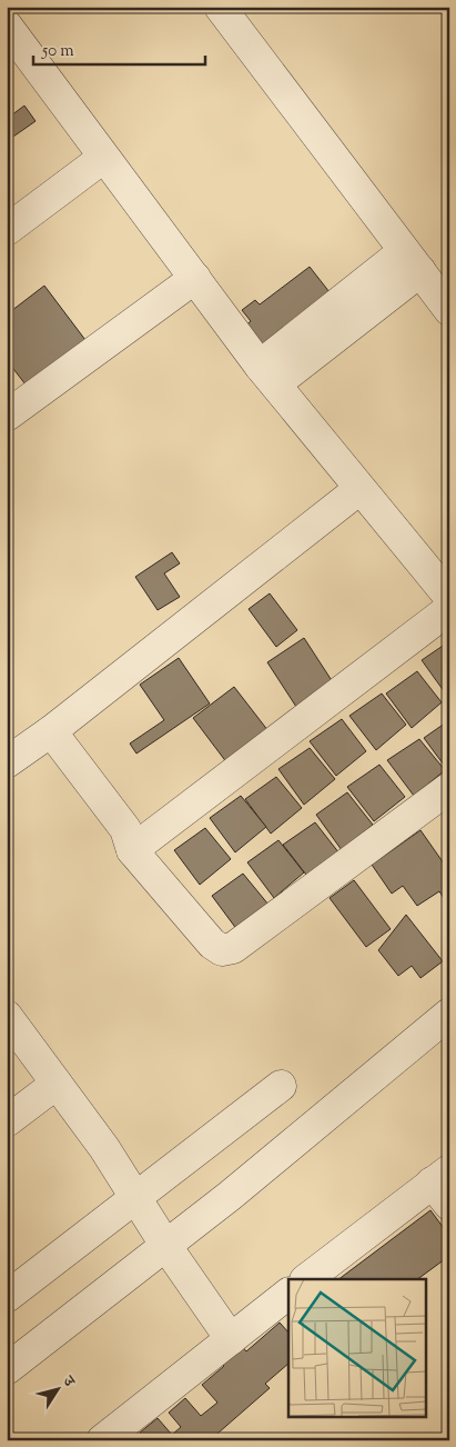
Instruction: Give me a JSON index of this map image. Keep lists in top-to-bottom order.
{
  "scale_bar": "50 m",
  "north": "top right"
}
